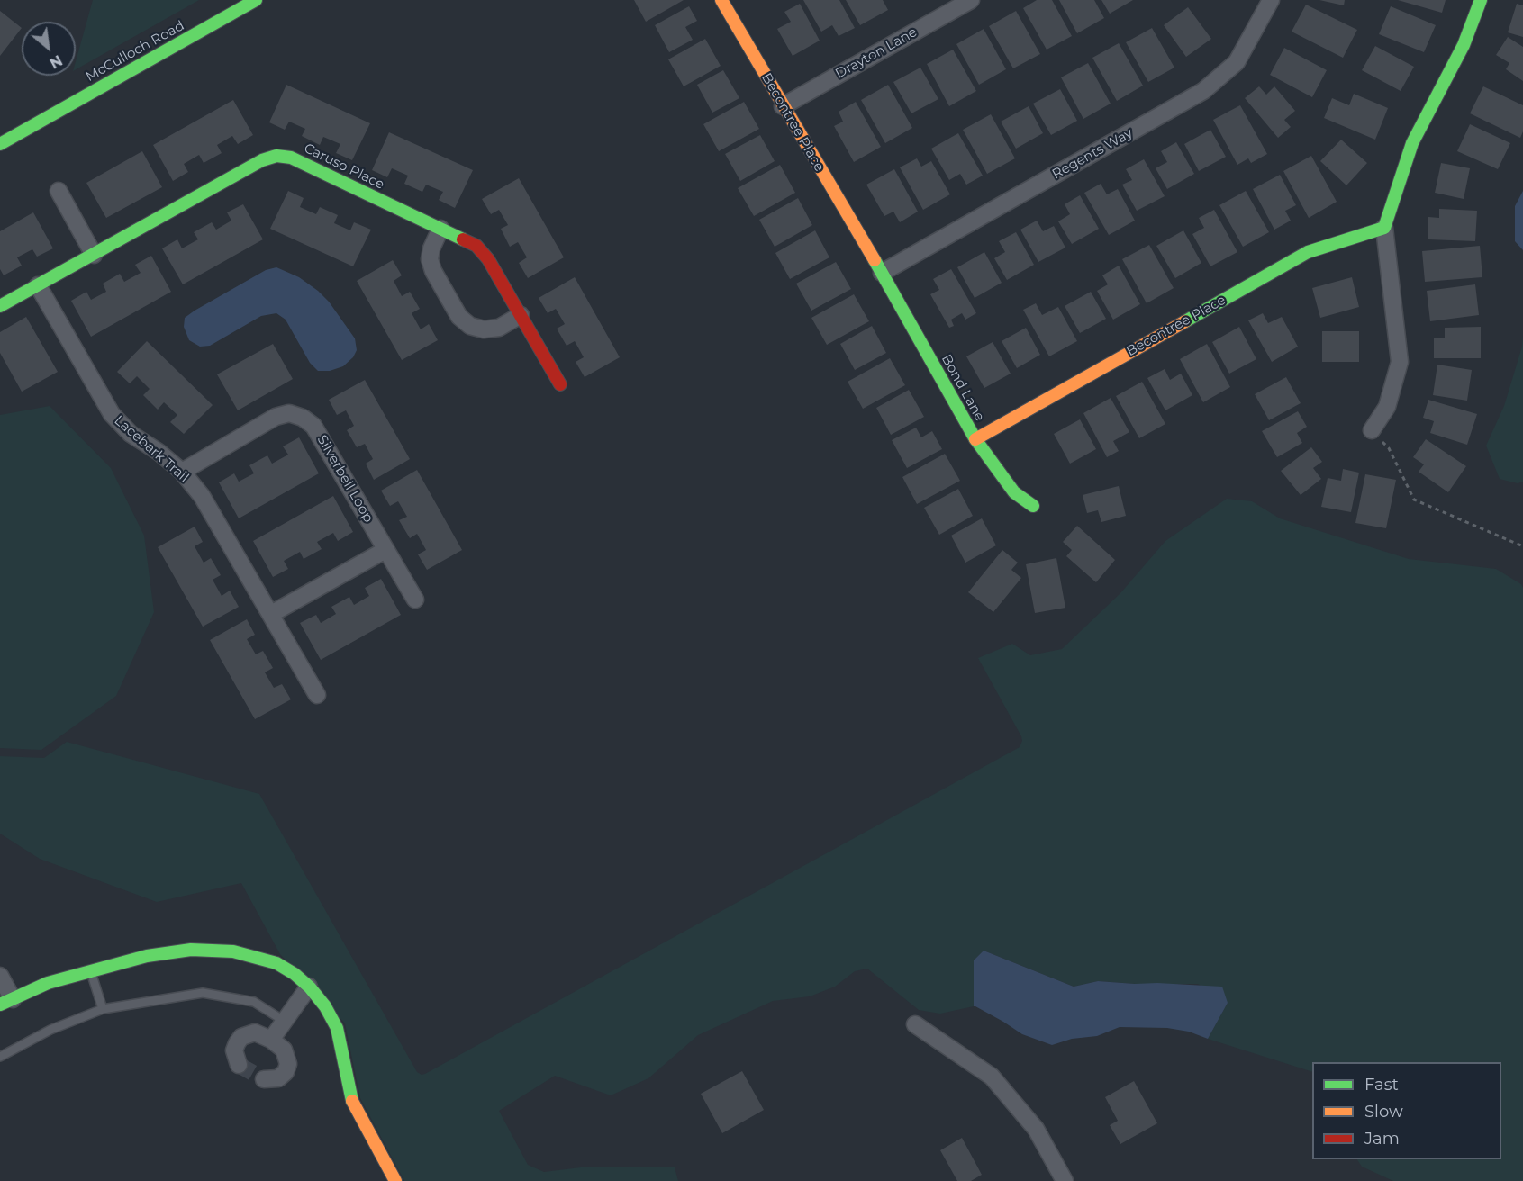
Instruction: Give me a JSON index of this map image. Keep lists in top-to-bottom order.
{
  "streets": {
    "street": [
      "McCulloch Road",
      "Drayton Lane",
      "Becontree Place",
      "Regents Way",
      "Caruso Place",
      "Bond Lane",
      "Lacebark Trail",
      "Silverbell Loop"
    ]
  },
  "crossings": [
    ["Drayton Lane", "Becontree Place"],
    ["Becontree Place", "Regents Way"],
    ["Becontree Place", "Bond Lane"],
    ["Regents Way", "Bond Lane"],
    ["Caruso Place", "Lacebark Trail"],
    ["Lacebark Trail", "Silverbell Loop"]
  ],
  "legend": ["Fast", "Slow", "Jam"],
  "north": "bottom right"
}
